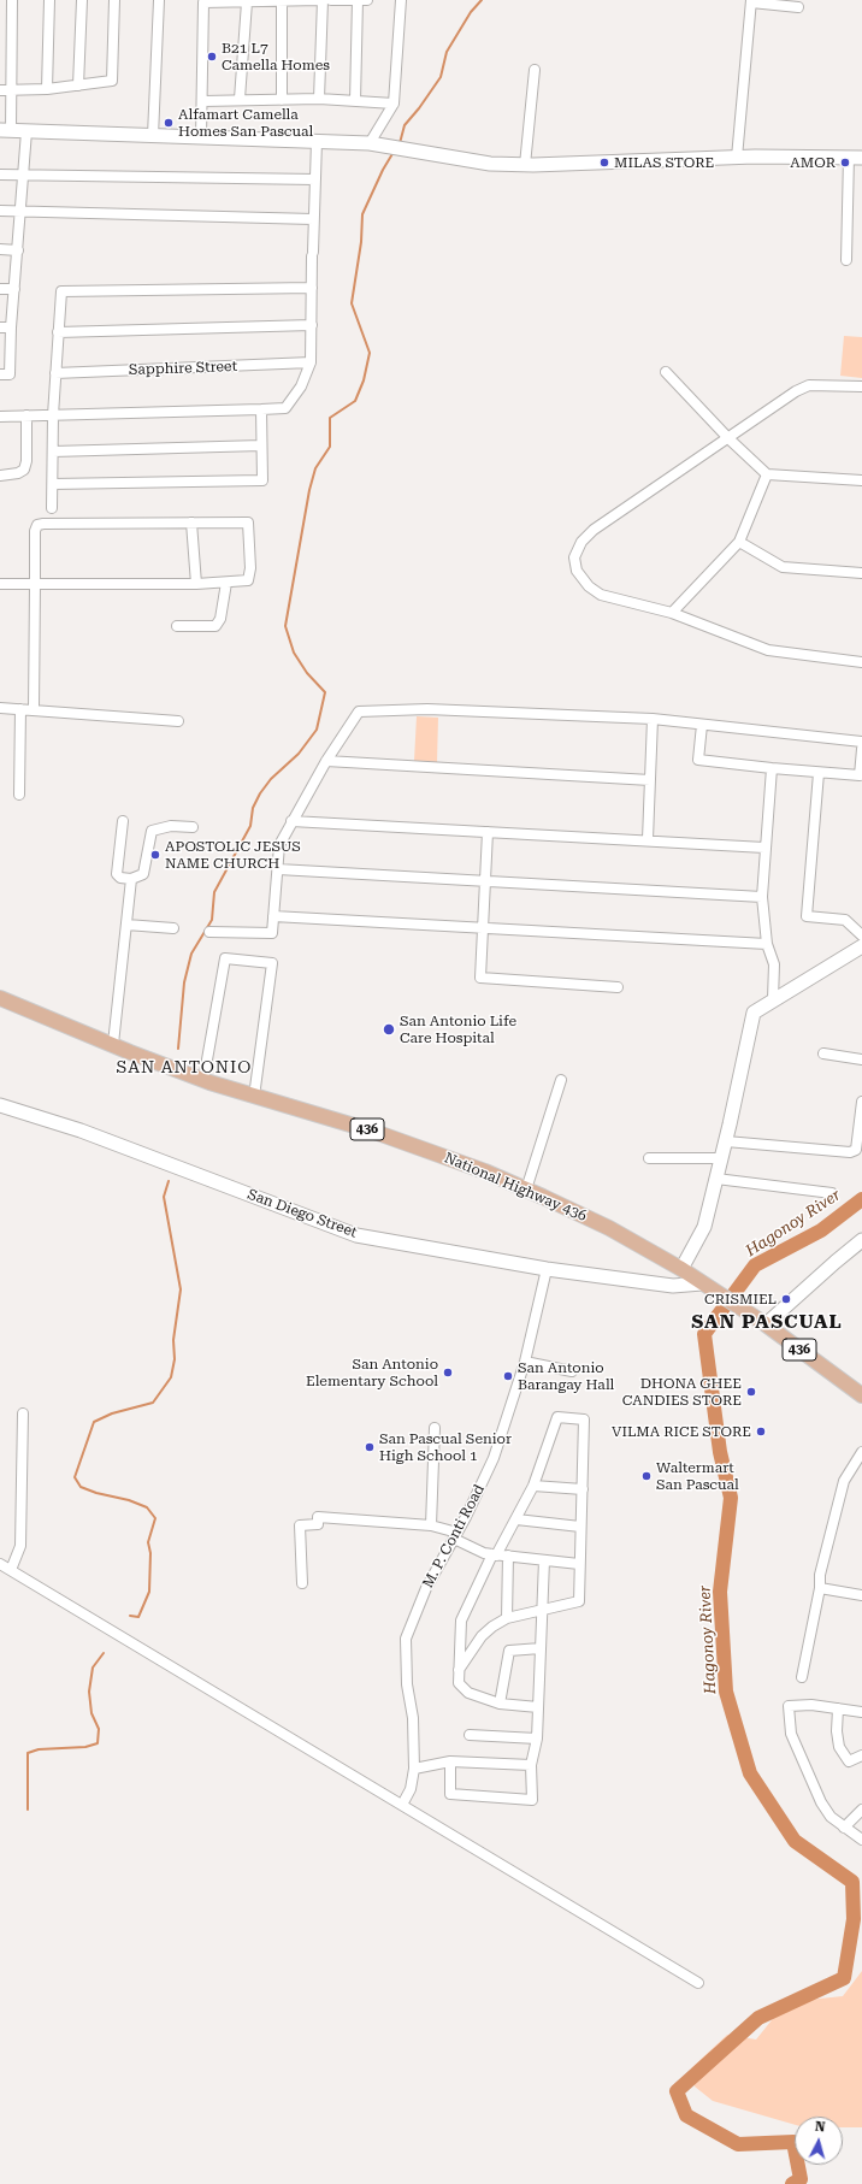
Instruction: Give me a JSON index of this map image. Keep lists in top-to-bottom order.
{
  "streets": {
    "main road": ["436", "National Highway 436"],
    "street": ["Sapphire Street", "San Diego Street", "M. P. Conti Road"]
  },
  "crossings": [
    ["National Highway 436", "San Diego Street"],
    ["San Diego Street", "M. P. Conti Road"]
  ],
  "districts": ["SAN ANTONIO", "SAN PASCUAL"],
  "water": ["Hagonoy River"],
  "places": [
    "B21 L7 Camella Homes",
    "Alfamart Camella Homes San Pascual",
    "MILAS STORE",
    "AMOR",
    "APOSTOLIC JESUS NAME CHURCH",
    "San Antonio Life Care Hospital",
    "CRISMIEL",
    "San Antonio Elementary School",
    "San Antonio Barangay Hall",
    "DHONA GHEE CANDIES STORE",
    "VILMA RICE STORE",
    "San Pascual Senior High School 1",
    "Waltermart San Pascual"
  ],
  "north": "top"
}
